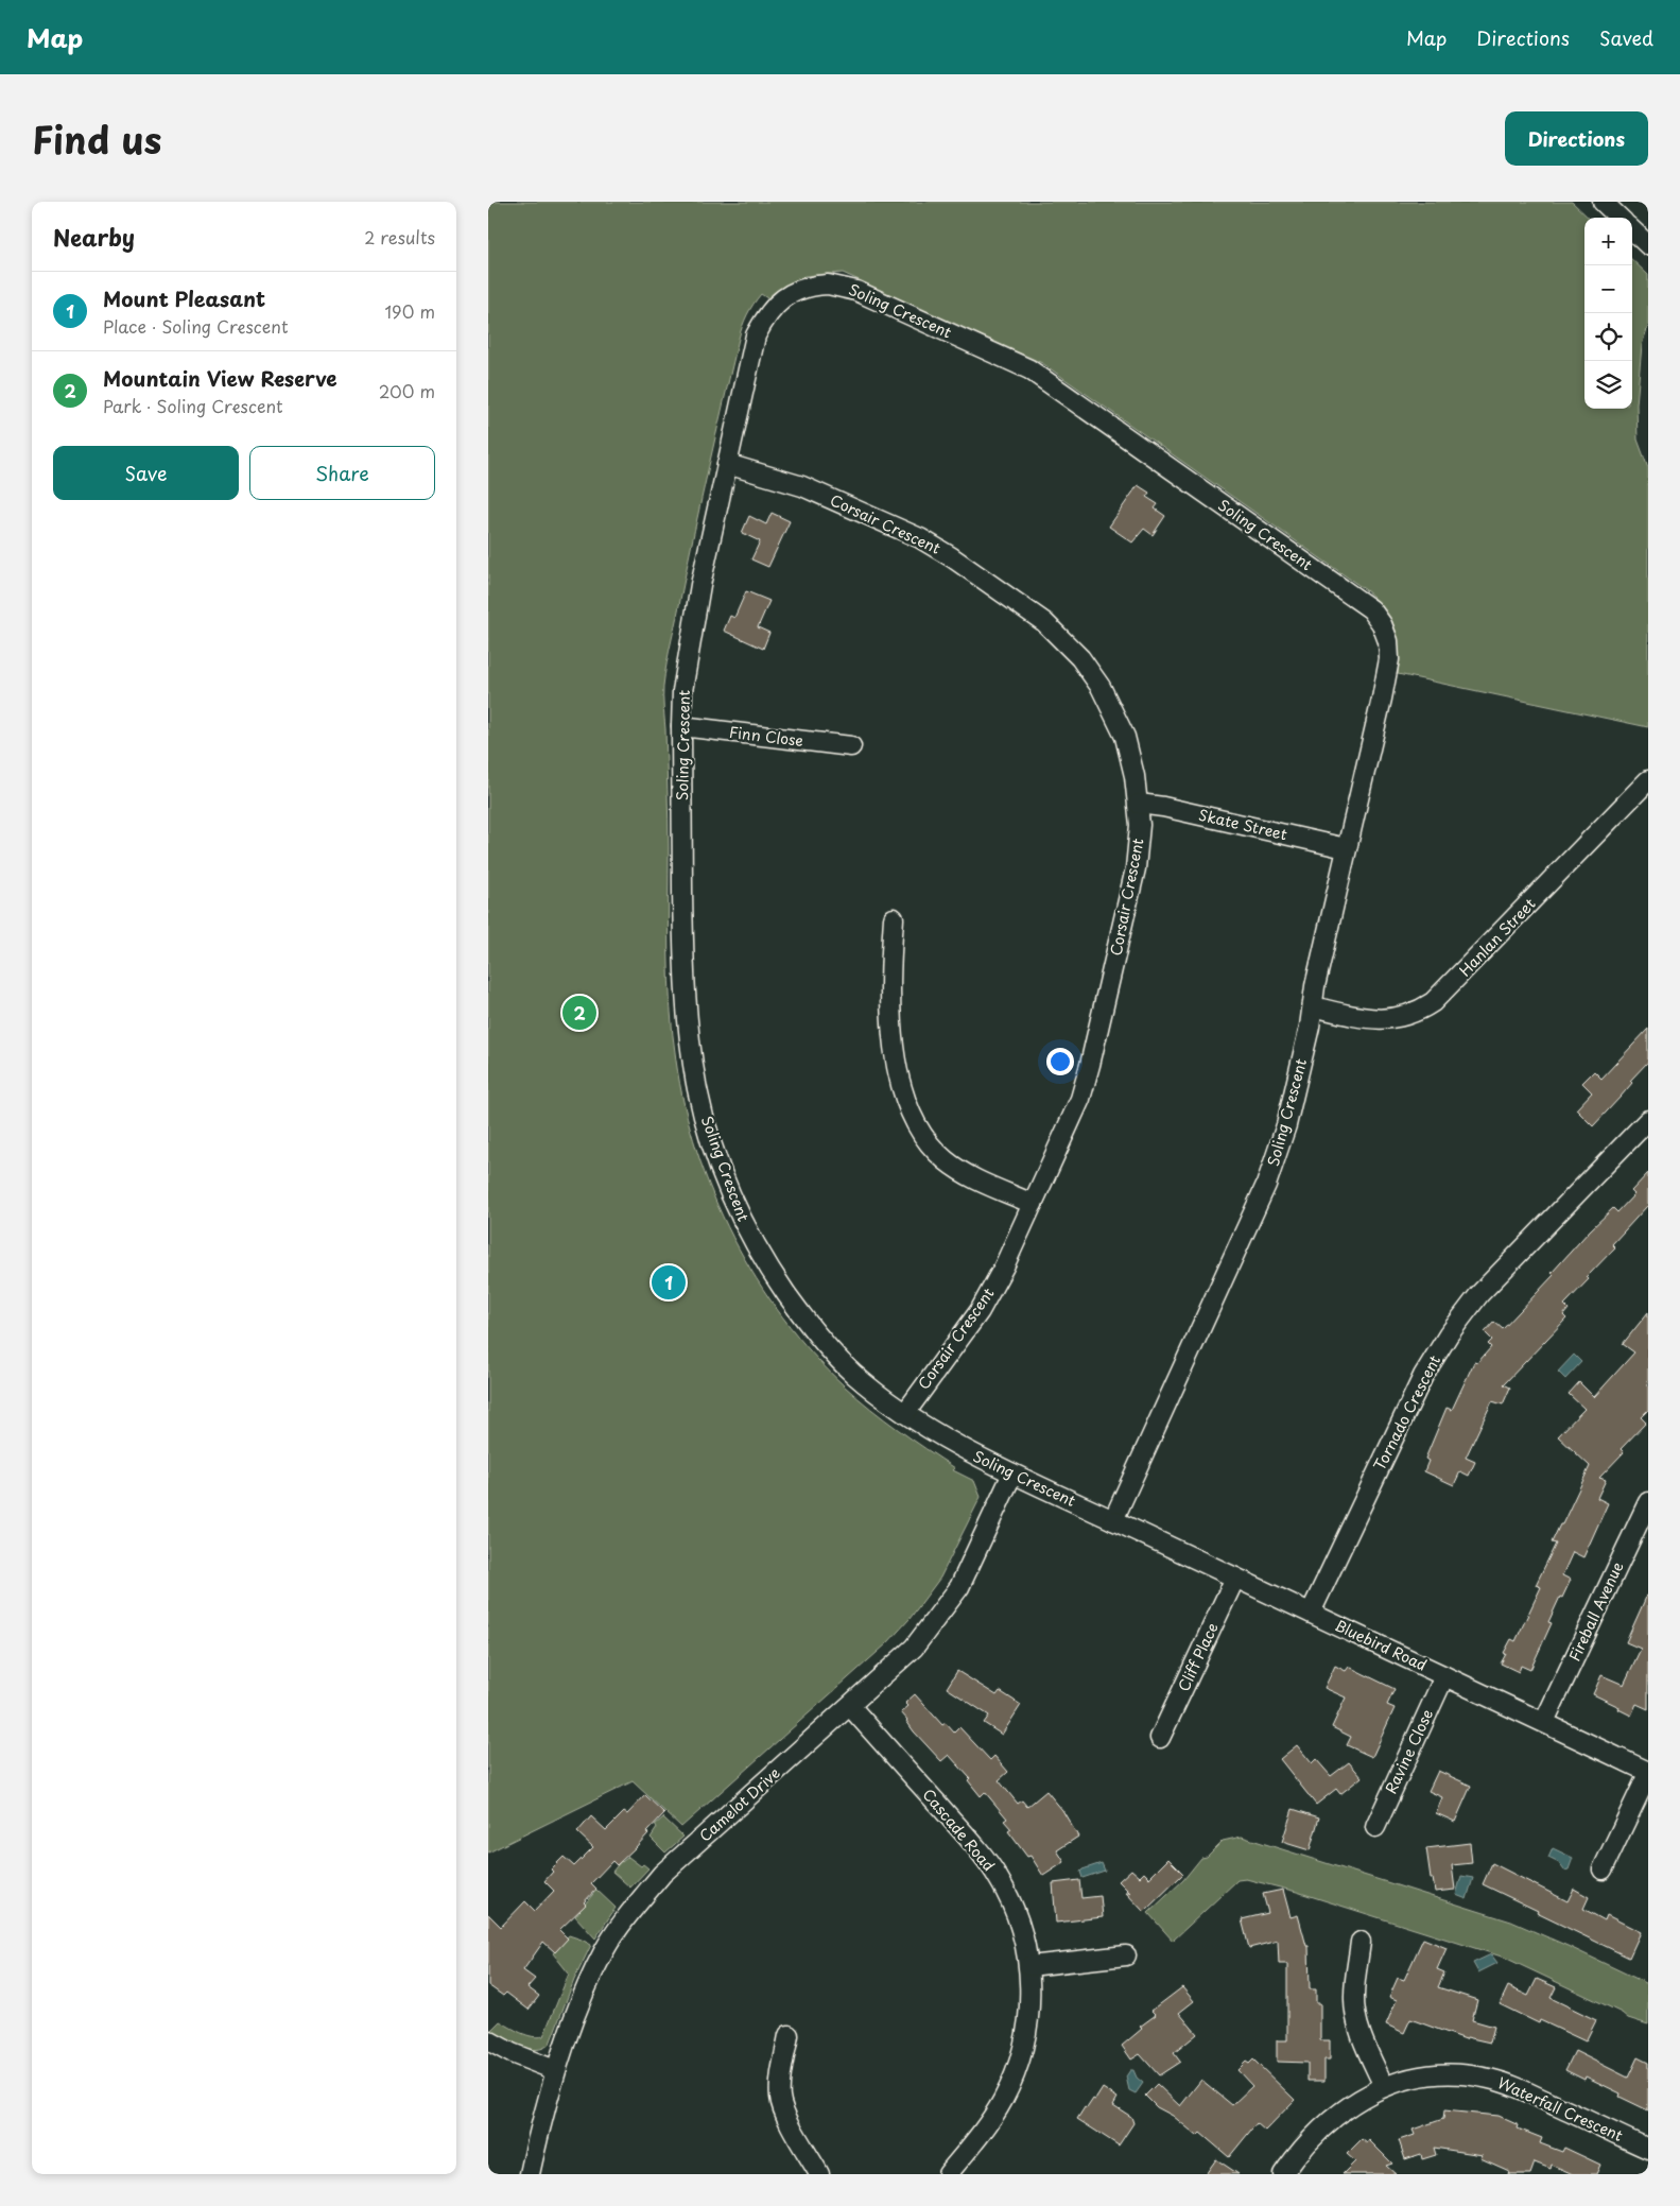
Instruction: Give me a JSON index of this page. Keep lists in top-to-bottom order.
{
  "streets": {
    "street": [
      "Soling Crescent",
      "Corsair Crescent",
      "Finn Close",
      "Skate Street",
      "Hanlan Street",
      "Tornado Crescent",
      "Fireball Avenue",
      "Bluebird Road",
      "Cliff Place",
      "Ravine Close",
      "Camelot Drive",
      "Cascade Road",
      "Waterfall Crescent"
    ]
  },
  "crossings": [
    ["Soling Crescent", "Corsair Crescent"],
    ["Soling Crescent", "Finn Close"],
    ["Soling Crescent", "Skate Street"],
    ["Soling Crescent", "Hanlan Street"],
    ["Soling Crescent", "Bluebird Road"],
    ["Soling Crescent", "Camelot Drive"],
    ["Corsair Crescent", "Skate Street"],
    ["Tornado Crescent", "Bluebird Road"],
    ["Fireball Avenue", "Bluebird Road"],
    ["Bluebird Road", "Cliff Place"],
    ["Bluebird Road", "Ravine Close"],
    ["Camelot Drive", "Cascade Road"]
  ],
  "page": {
    "header": "Map",
    "nav": ["Map", "Directions", "Saved"],
    "title": "Find us",
    "buttons": [
      "Directions",
      ["Save", "Share"]
    ],
    "heading": ["Nearby", "2 results"],
    "map_buttons": ["+", "−"],
    "list": [
      {
        "mark": "1",
        "name": "Mount Pleasant",
        "note": "Place · Soling Crescent",
        "value": "190 m"
      },
      {
        "mark": "2",
        "name": "Mountain View Reserve",
        "note": "Park · Soling Crescent",
        "value": "200 m"
      }
    ],
    "pins": ["2", "1"]
  }
}
